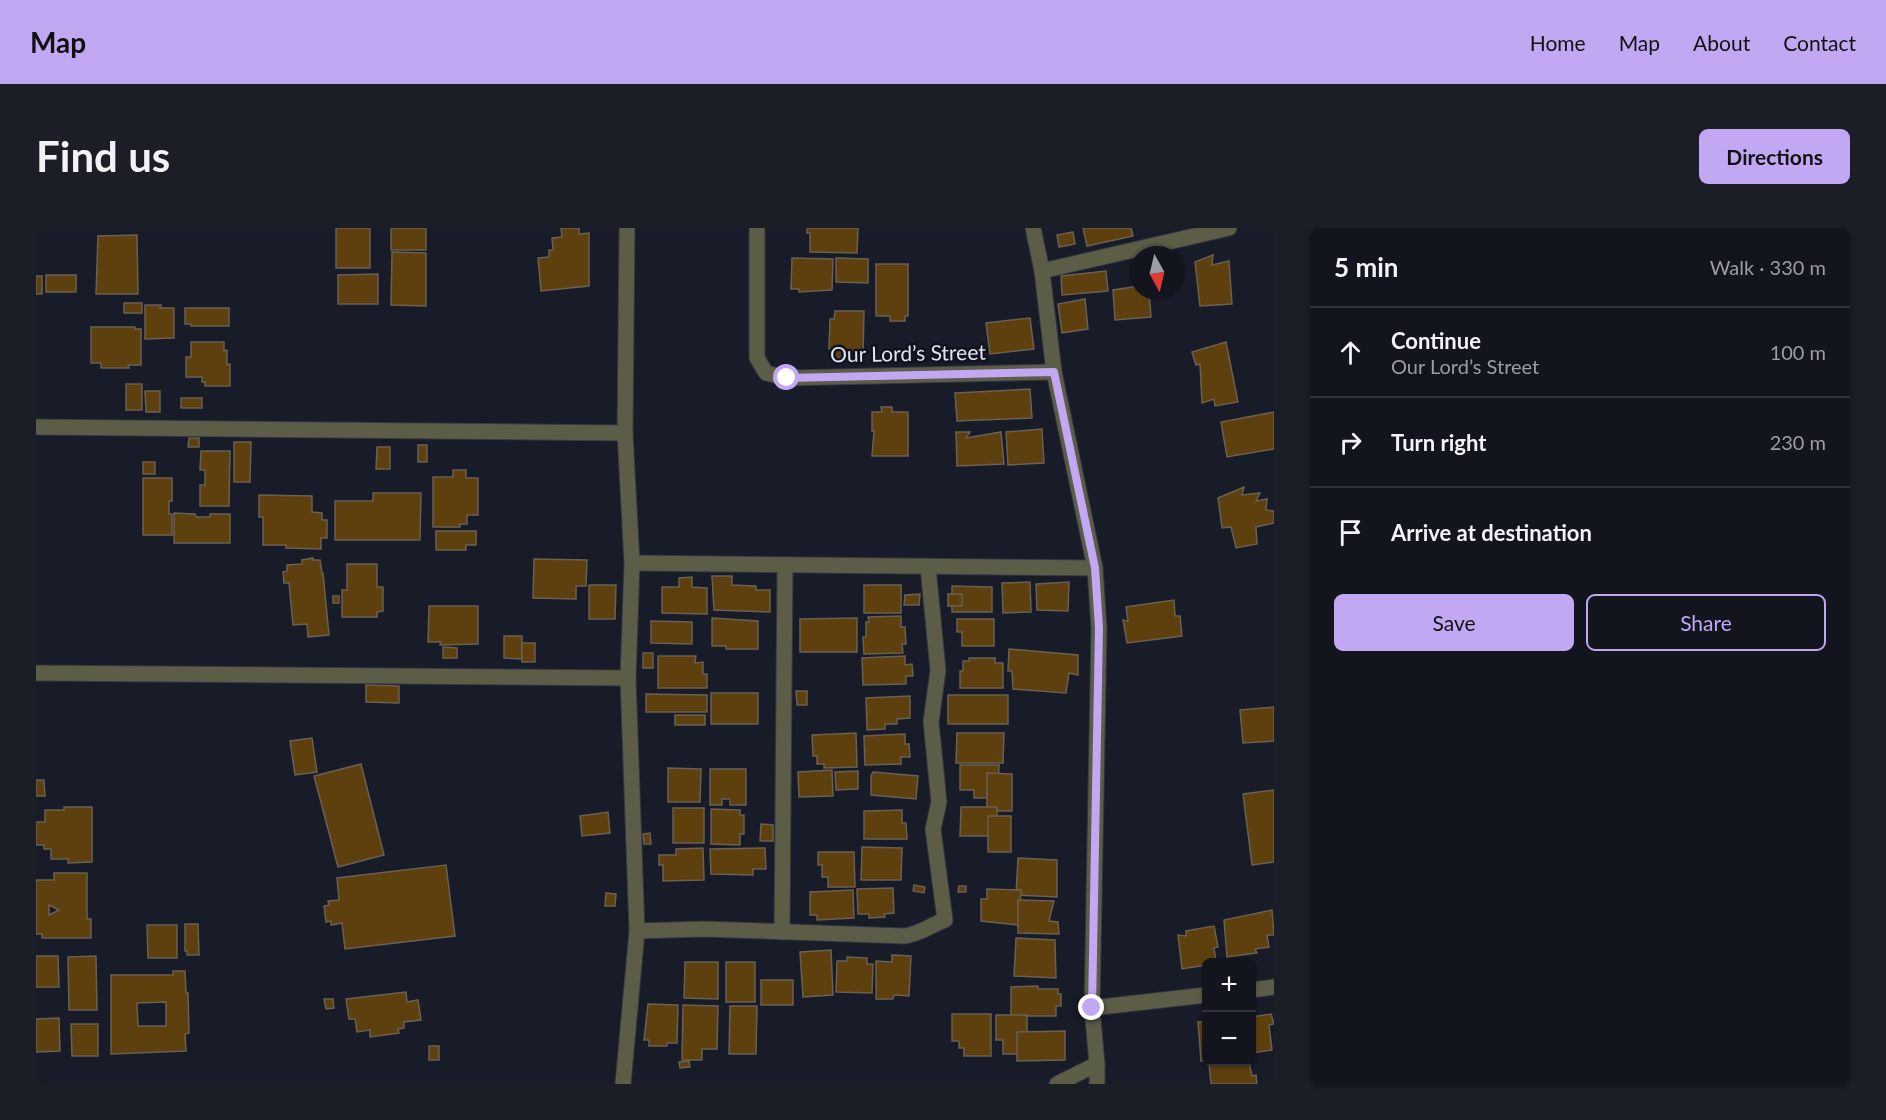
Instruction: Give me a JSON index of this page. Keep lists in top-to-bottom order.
{
  "streets": {
    "street": ["Our Lord’s Street"]
  },
  "north": "bottom",
  "page": {
    "header": "Map",
    "nav": [
      "Home",
      "Map",
      "About",
      "Contact"
    ],
    "buttons": [
      "Directions",
      ["Save", "Share"]
    ],
    "title": "Find us",
    "heading": ["5 min", "Walk · 330 m"],
    "list": [
      ["Continue", "Our Lord’s Street", "100 m"],
      ["Turn right", "230 m"],
      "Arrive at destination"
    ],
    "map_buttons": ["+", "−"]
  }
}
